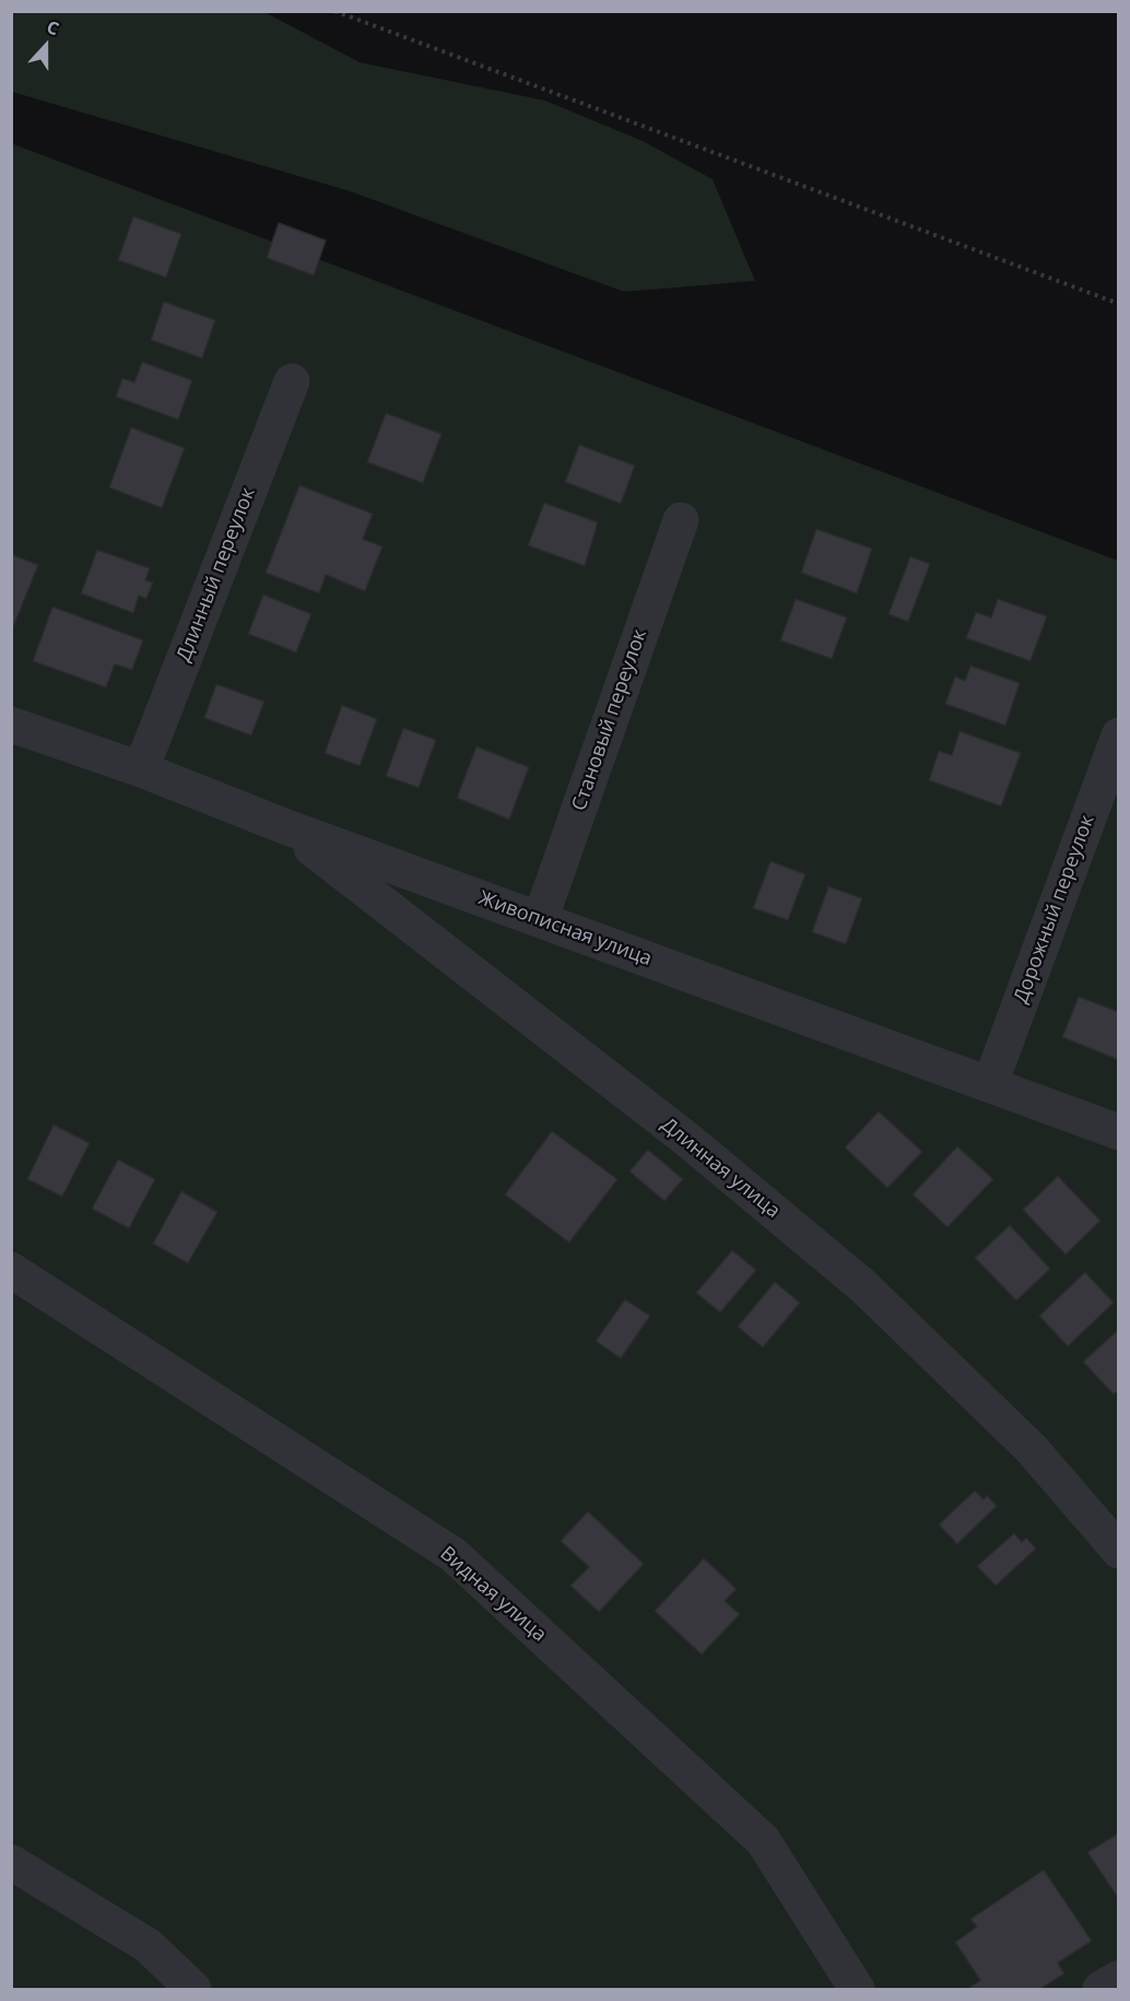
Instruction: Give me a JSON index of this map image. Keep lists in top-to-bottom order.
{
  "streets": {
    "street": [
      "Длинный переулок",
      "Становый переулок",
      "Дорожный переулок",
      "Живописная улица",
      "Длинная улица",
      "Видная улица"
    ]
  },
  "crossings": [
    ["Длинный переулок", "Живописная улица"],
    ["Становый переулок", "Живописная улица"],
    ["Дорожный переулок", "Живописная улица"],
    ["Живописная улица", "Длинная улица"]
  ],
  "north": "top"
}
